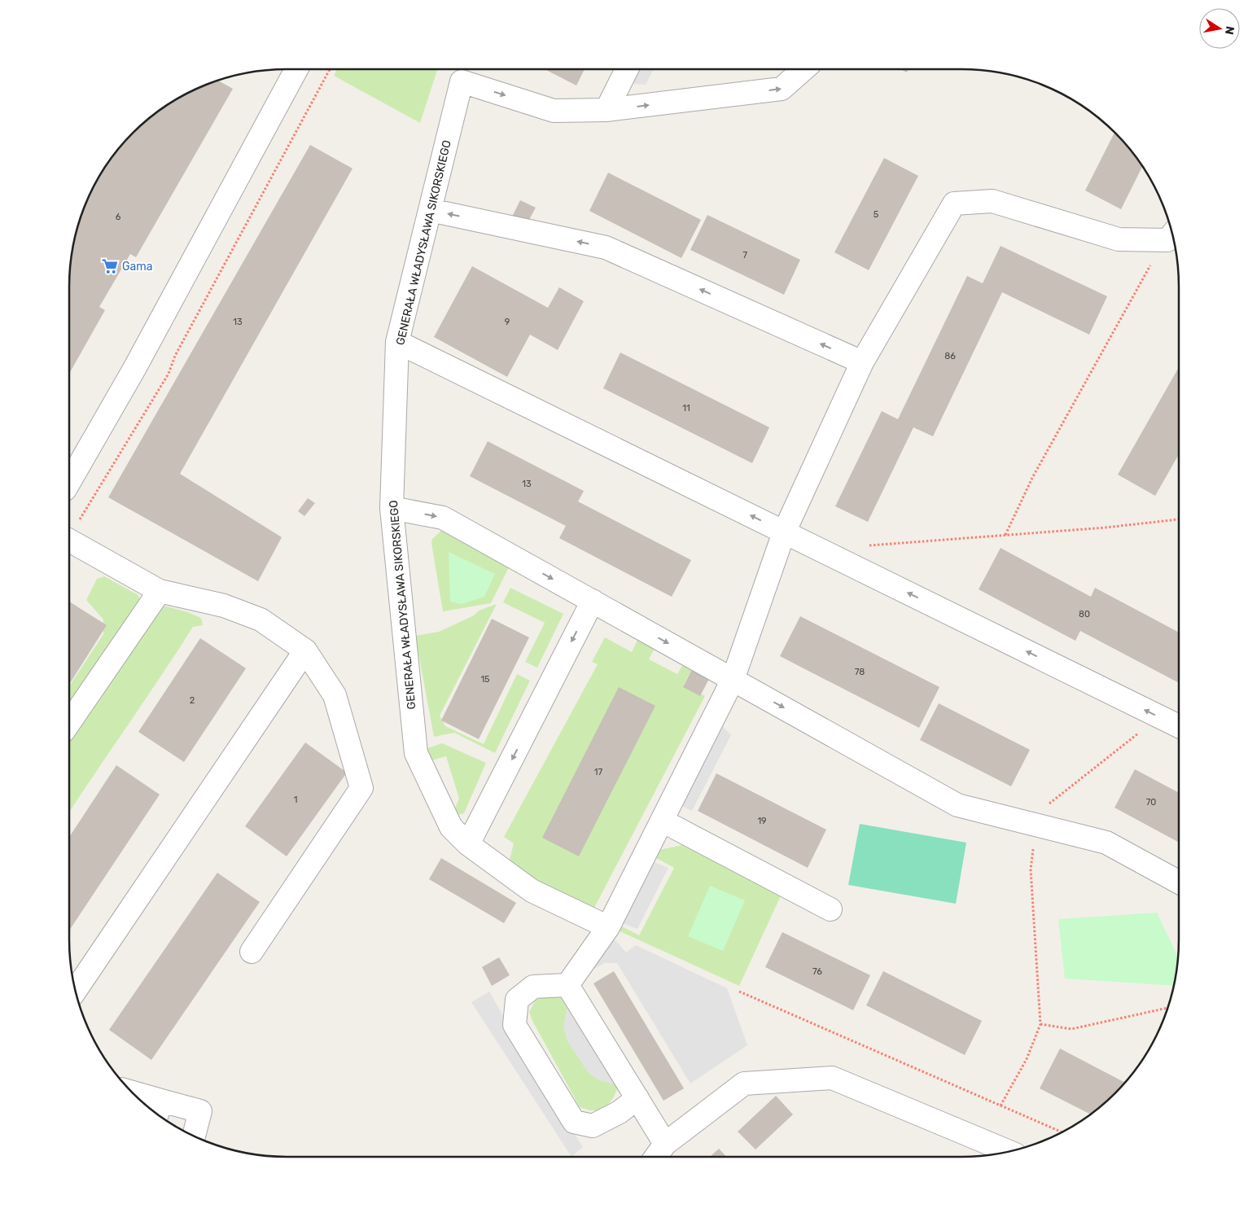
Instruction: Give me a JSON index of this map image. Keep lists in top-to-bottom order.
{
  "streets": {
    "street": ["GENERAŁA WŁADYSŁAWA SIKORSKIEGO"]
  },
  "places": {
    "supermarket": ["Gama"]
  },
  "house_numbers": [
    "5",
    "6",
    "7",
    "13",
    "9",
    "86",
    "11",
    "13",
    "80",
    "78",
    "15",
    "2",
    "17",
    "1",
    "70",
    "19",
    "76"
  ],
  "north": "right"
}
